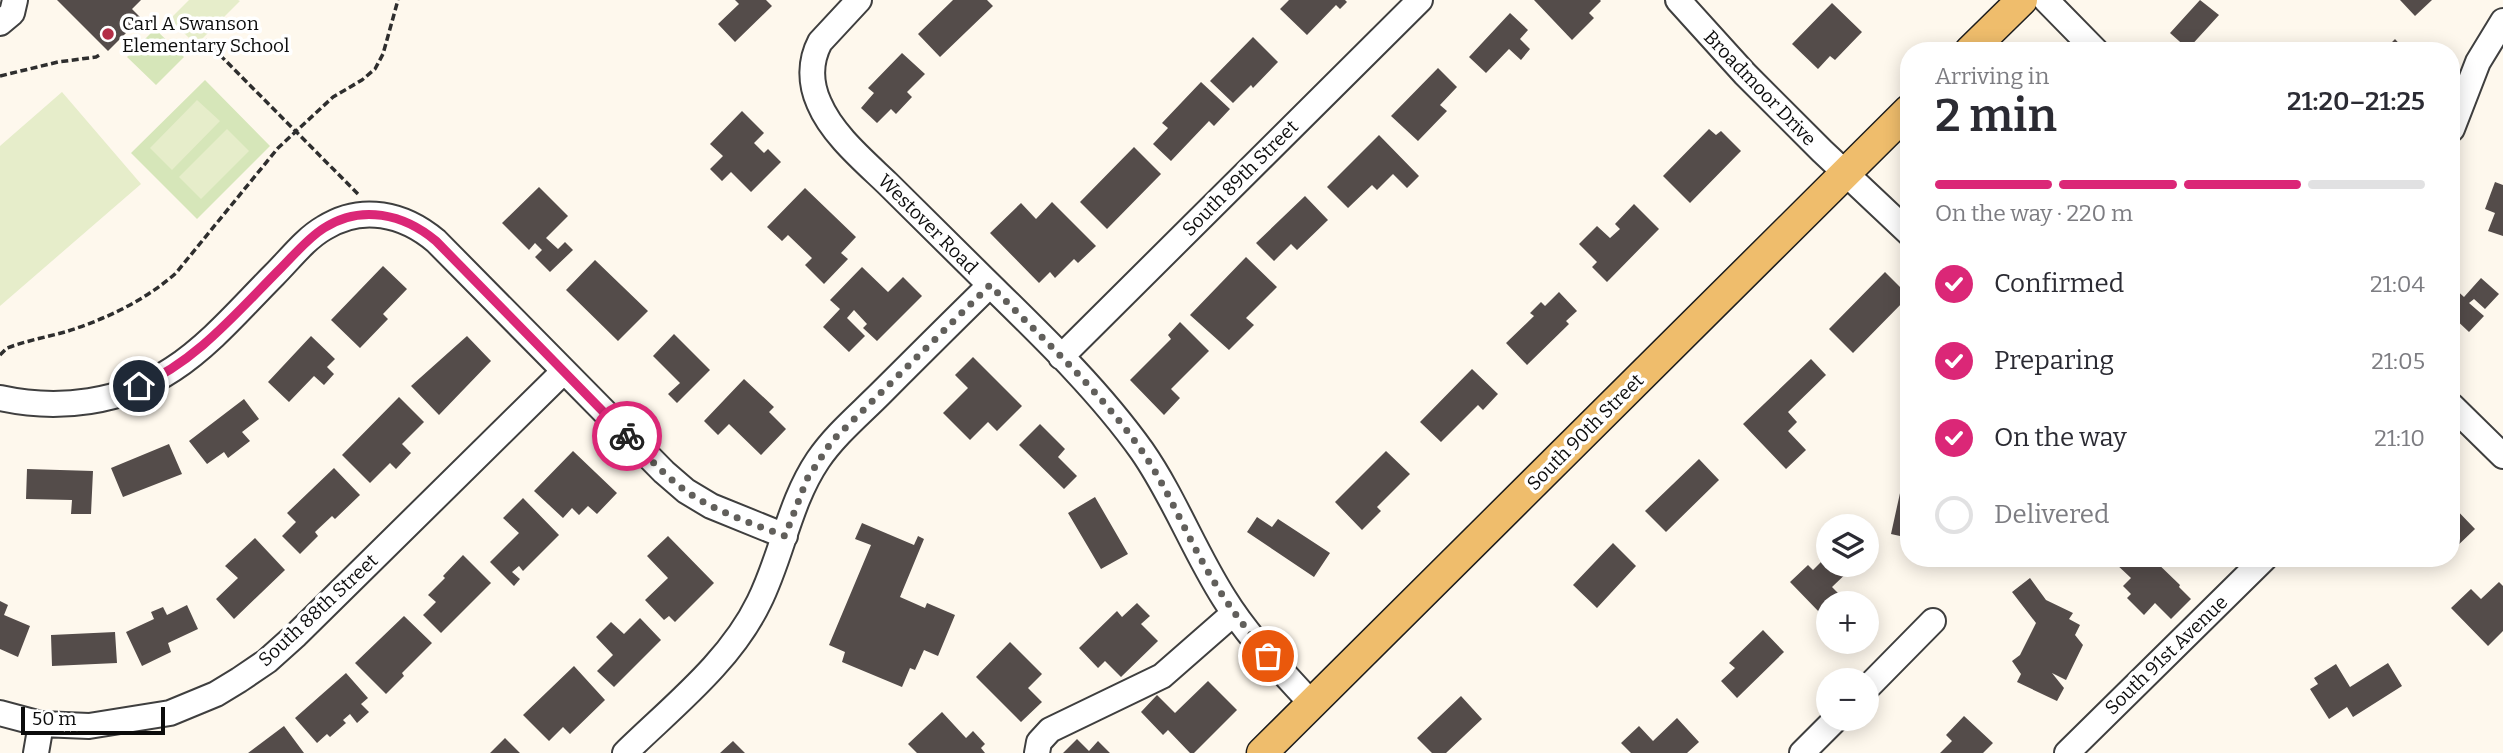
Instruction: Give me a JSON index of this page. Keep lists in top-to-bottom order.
{
  "streets": {
    "main road": ["South 90th Street"],
    "street": [
      "Broadmoor Drive",
      "South 89th Street",
      "Westover Road",
      "South 88th Street",
      "South 91st Avenue"
    ]
  },
  "crossings": [
    ["Broadmoor Drive", "South 90th Street"],
    ["South 89th Street", "Westover Road"],
    ["Westover Road", "South 90th Street"]
  ],
  "places": ["Carl A Swanson Elementary School"],
  "scale_bar": "50 m",
  "page": {
    "heading": ["2 min", "Arriving in", "21:20–21:25"],
    "bar": "On the way · 220 m",
    "list": [
      ["Confirmed", "21:04"],
      ["Preparing", "21:05"],
      ["On the way", "21:10"],
      "Delivered"
    ],
    "map_buttons": ["+", "−"],
    "scale": "50 m"
  }
}
